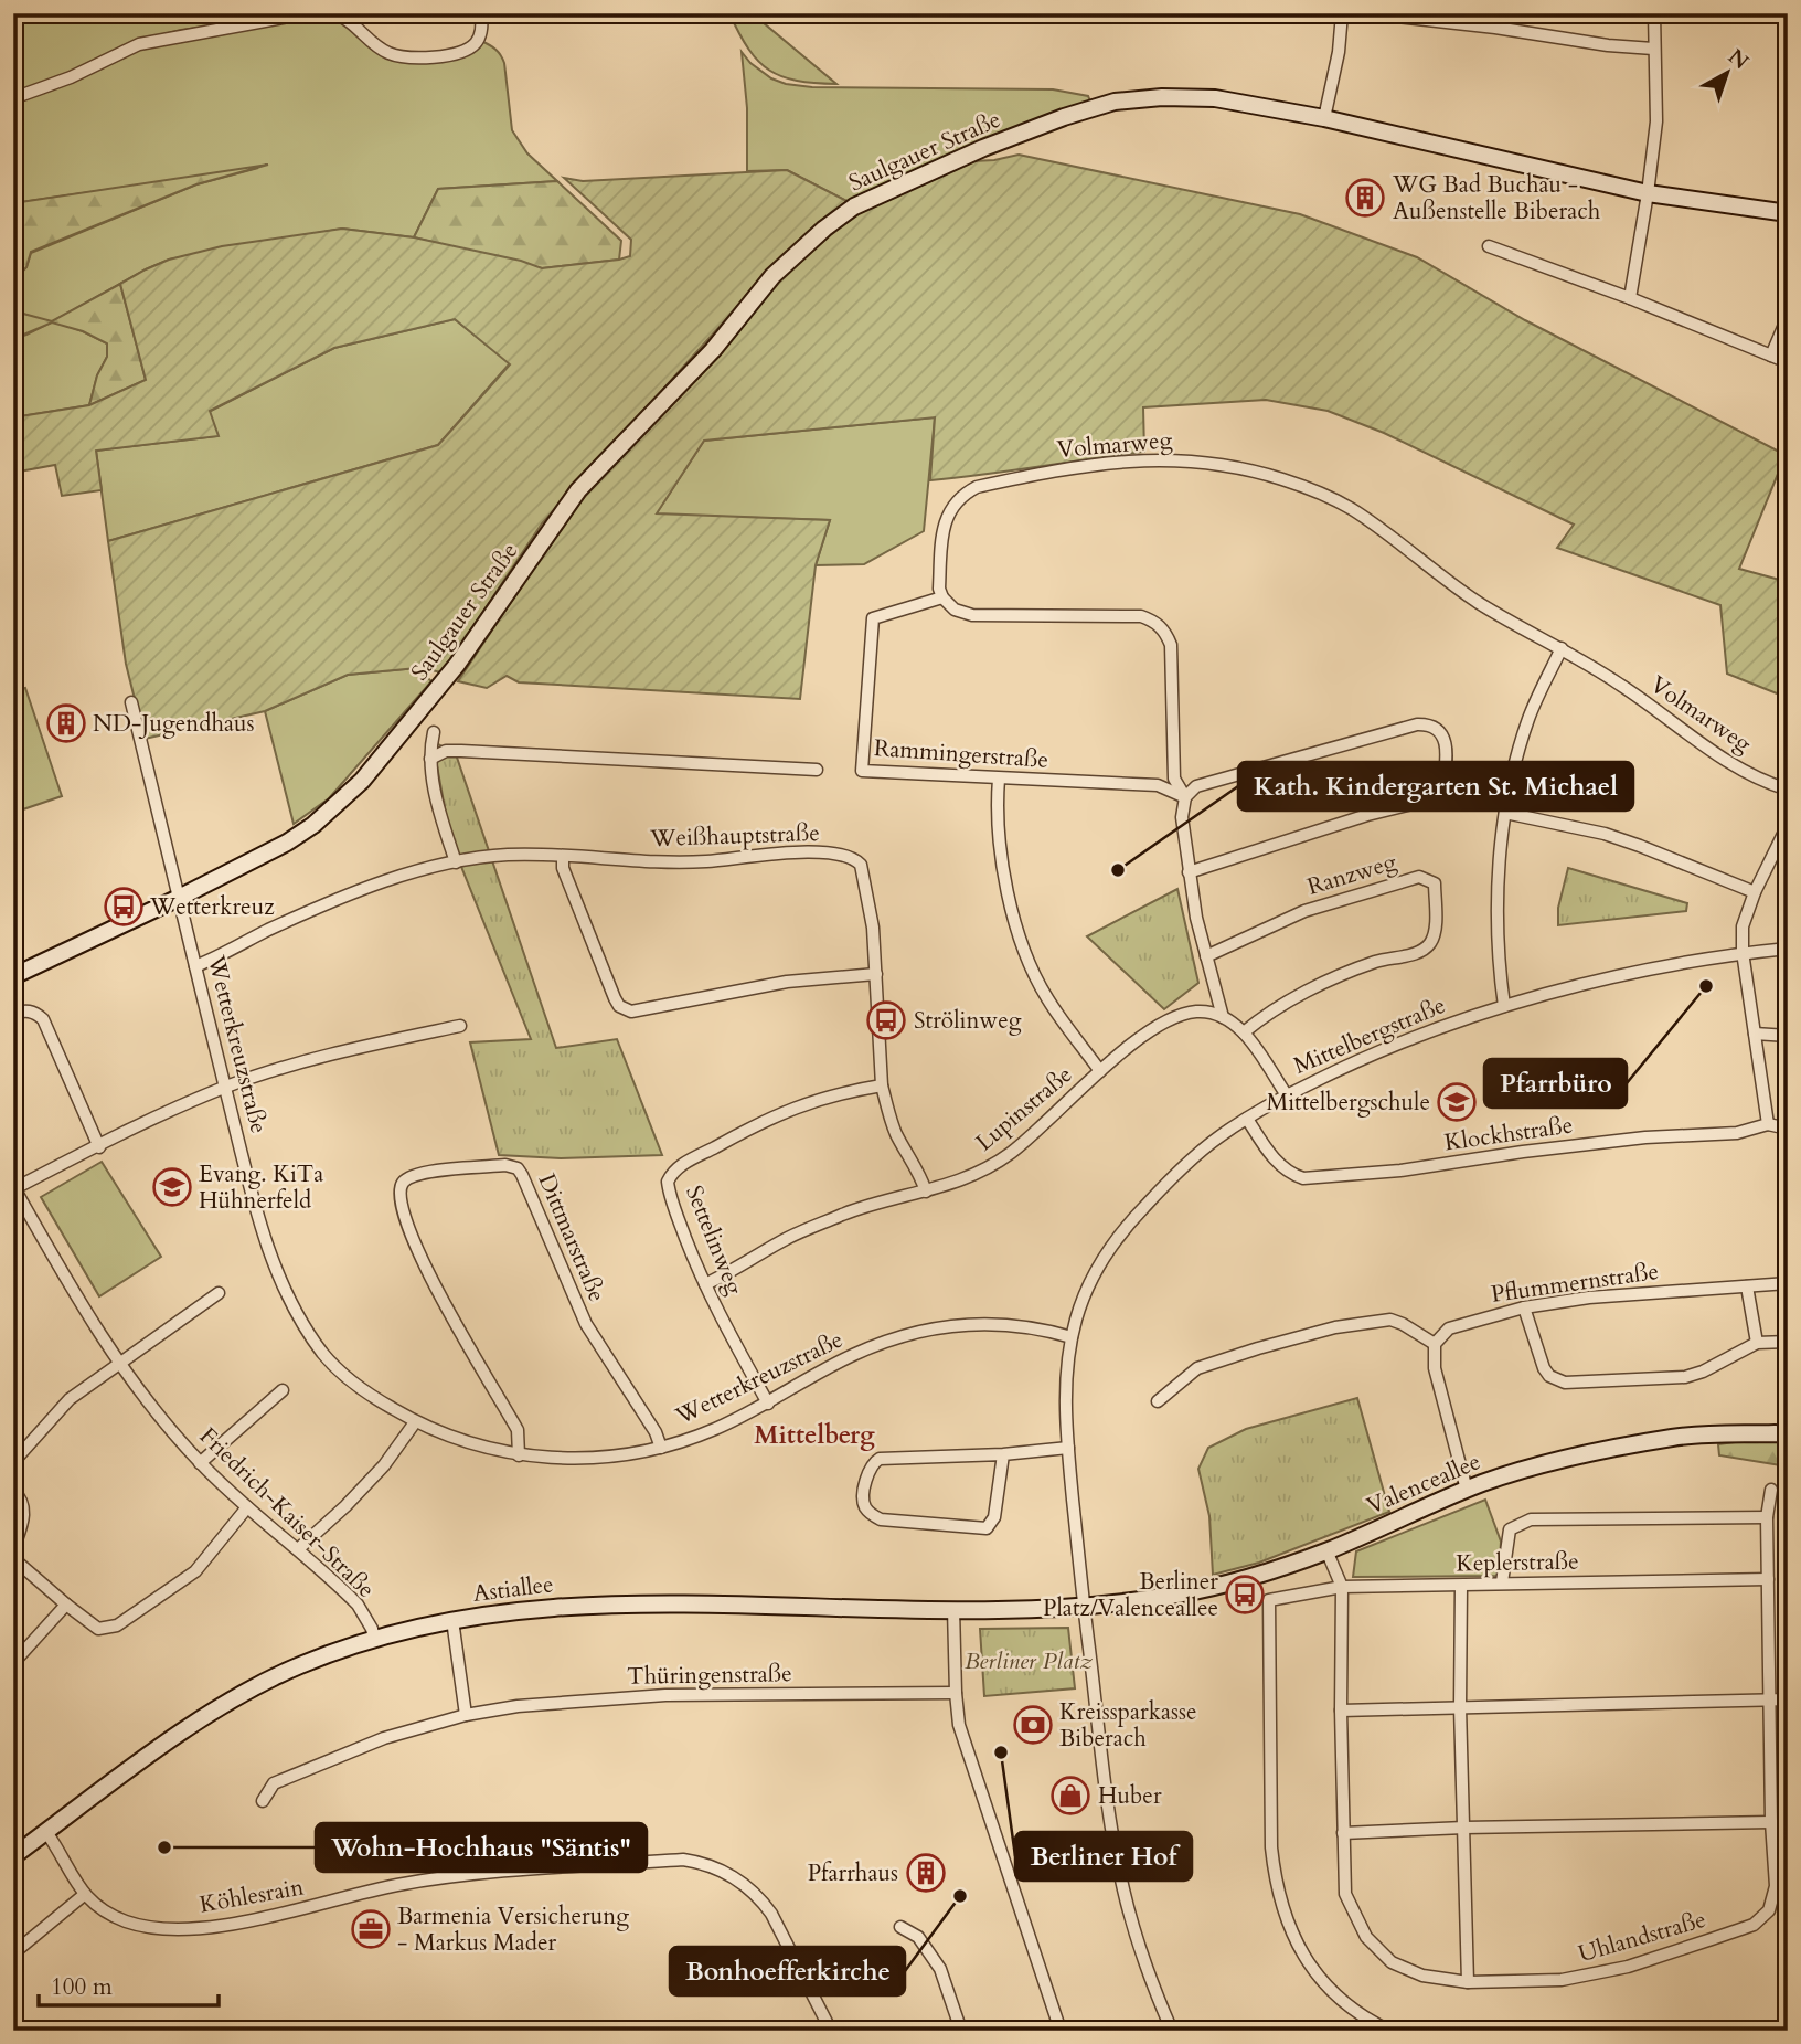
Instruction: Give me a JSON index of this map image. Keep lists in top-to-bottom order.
{
  "streets": {
    "main road": ["Saulgauer Straße", "Valenceallee", "Astiallee"],
    "street": [
      "Volmarweg",
      "Rammingerstraße",
      "Weißhauptstraße",
      "Ranzweg",
      "Mittelbergstraße",
      "Wetterkreuzstraße",
      "Lupinstraße",
      "Klockhstraße",
      "Dittmarstraße",
      "Settelinweg",
      "Pflummernstraße",
      "Friedrich-Kaiser-Straße",
      "Keplerstraße",
      "Thüringenstraße",
      "Köhlesrain",
      "Uhlandstraße"
    ]
  },
  "crossings": [
    ["Saulgauer Straße", "Wetterkreuzstraße"],
    ["Volmarweg", "Rammingerstraße"],
    ["Weißhauptstraße", "Wetterkreuzstraße"],
    ["Weißhauptstraße", "Lupinstraße"],
    ["Weißhauptstraße", "Settelinweg"],
    ["Mittelbergstraße", "Wetterkreuzstraße"],
    ["Mittelbergstraße", "Klockhstraße"],
    ["Mittelbergstraße", "Valenceallee"],
    ["Mittelbergstraße", "Astiallee"],
    ["Wetterkreuzstraße", "Dittmarstraße"],
    ["Wetterkreuzstraße", "Settelinweg"],
    ["Lupinstraße", "Settelinweg"],
    ["Valenceallee", "Astiallee"],
    ["Valenceallee", "Uhlandstraße"],
    ["Friedrich-Kaiser-Straße", "Astiallee"],
    ["Keplerstraße", "Uhlandstraße"],
    ["Astiallee", "Köhlesrain"]
  ],
  "districts": ["Mittelberg"],
  "parks": ["Berliner Platz"],
  "places": {
    "building": ["WG Bad Buchau - Außenstelle Biberach", "ND-Jugendhaus", "Pfarrhaus"],
    "other": [
      "Kath. Kindergarten St. Michael",
      "Pfarrbüro",
      "Berliner Hof",
      "Wohn-Hochhaus \"Säntis\"",
      "Bonhoefferkirche"
    ],
    "bus stop": ["Wetterkreuz", "Strölinweg", "Berliner Platz/Valenceallee"],
    "school or university": ["Mittelbergschule", "Evang. KiTa Hühnerfeld"],
    "bank": ["Kreissparkasse Biberach"],
    "shop": ["Huber"],
    "office": ["Barmenia Versicherung - Markus Mader"]
  },
  "scale_bar": "100 m",
  "north": "top right"
}
